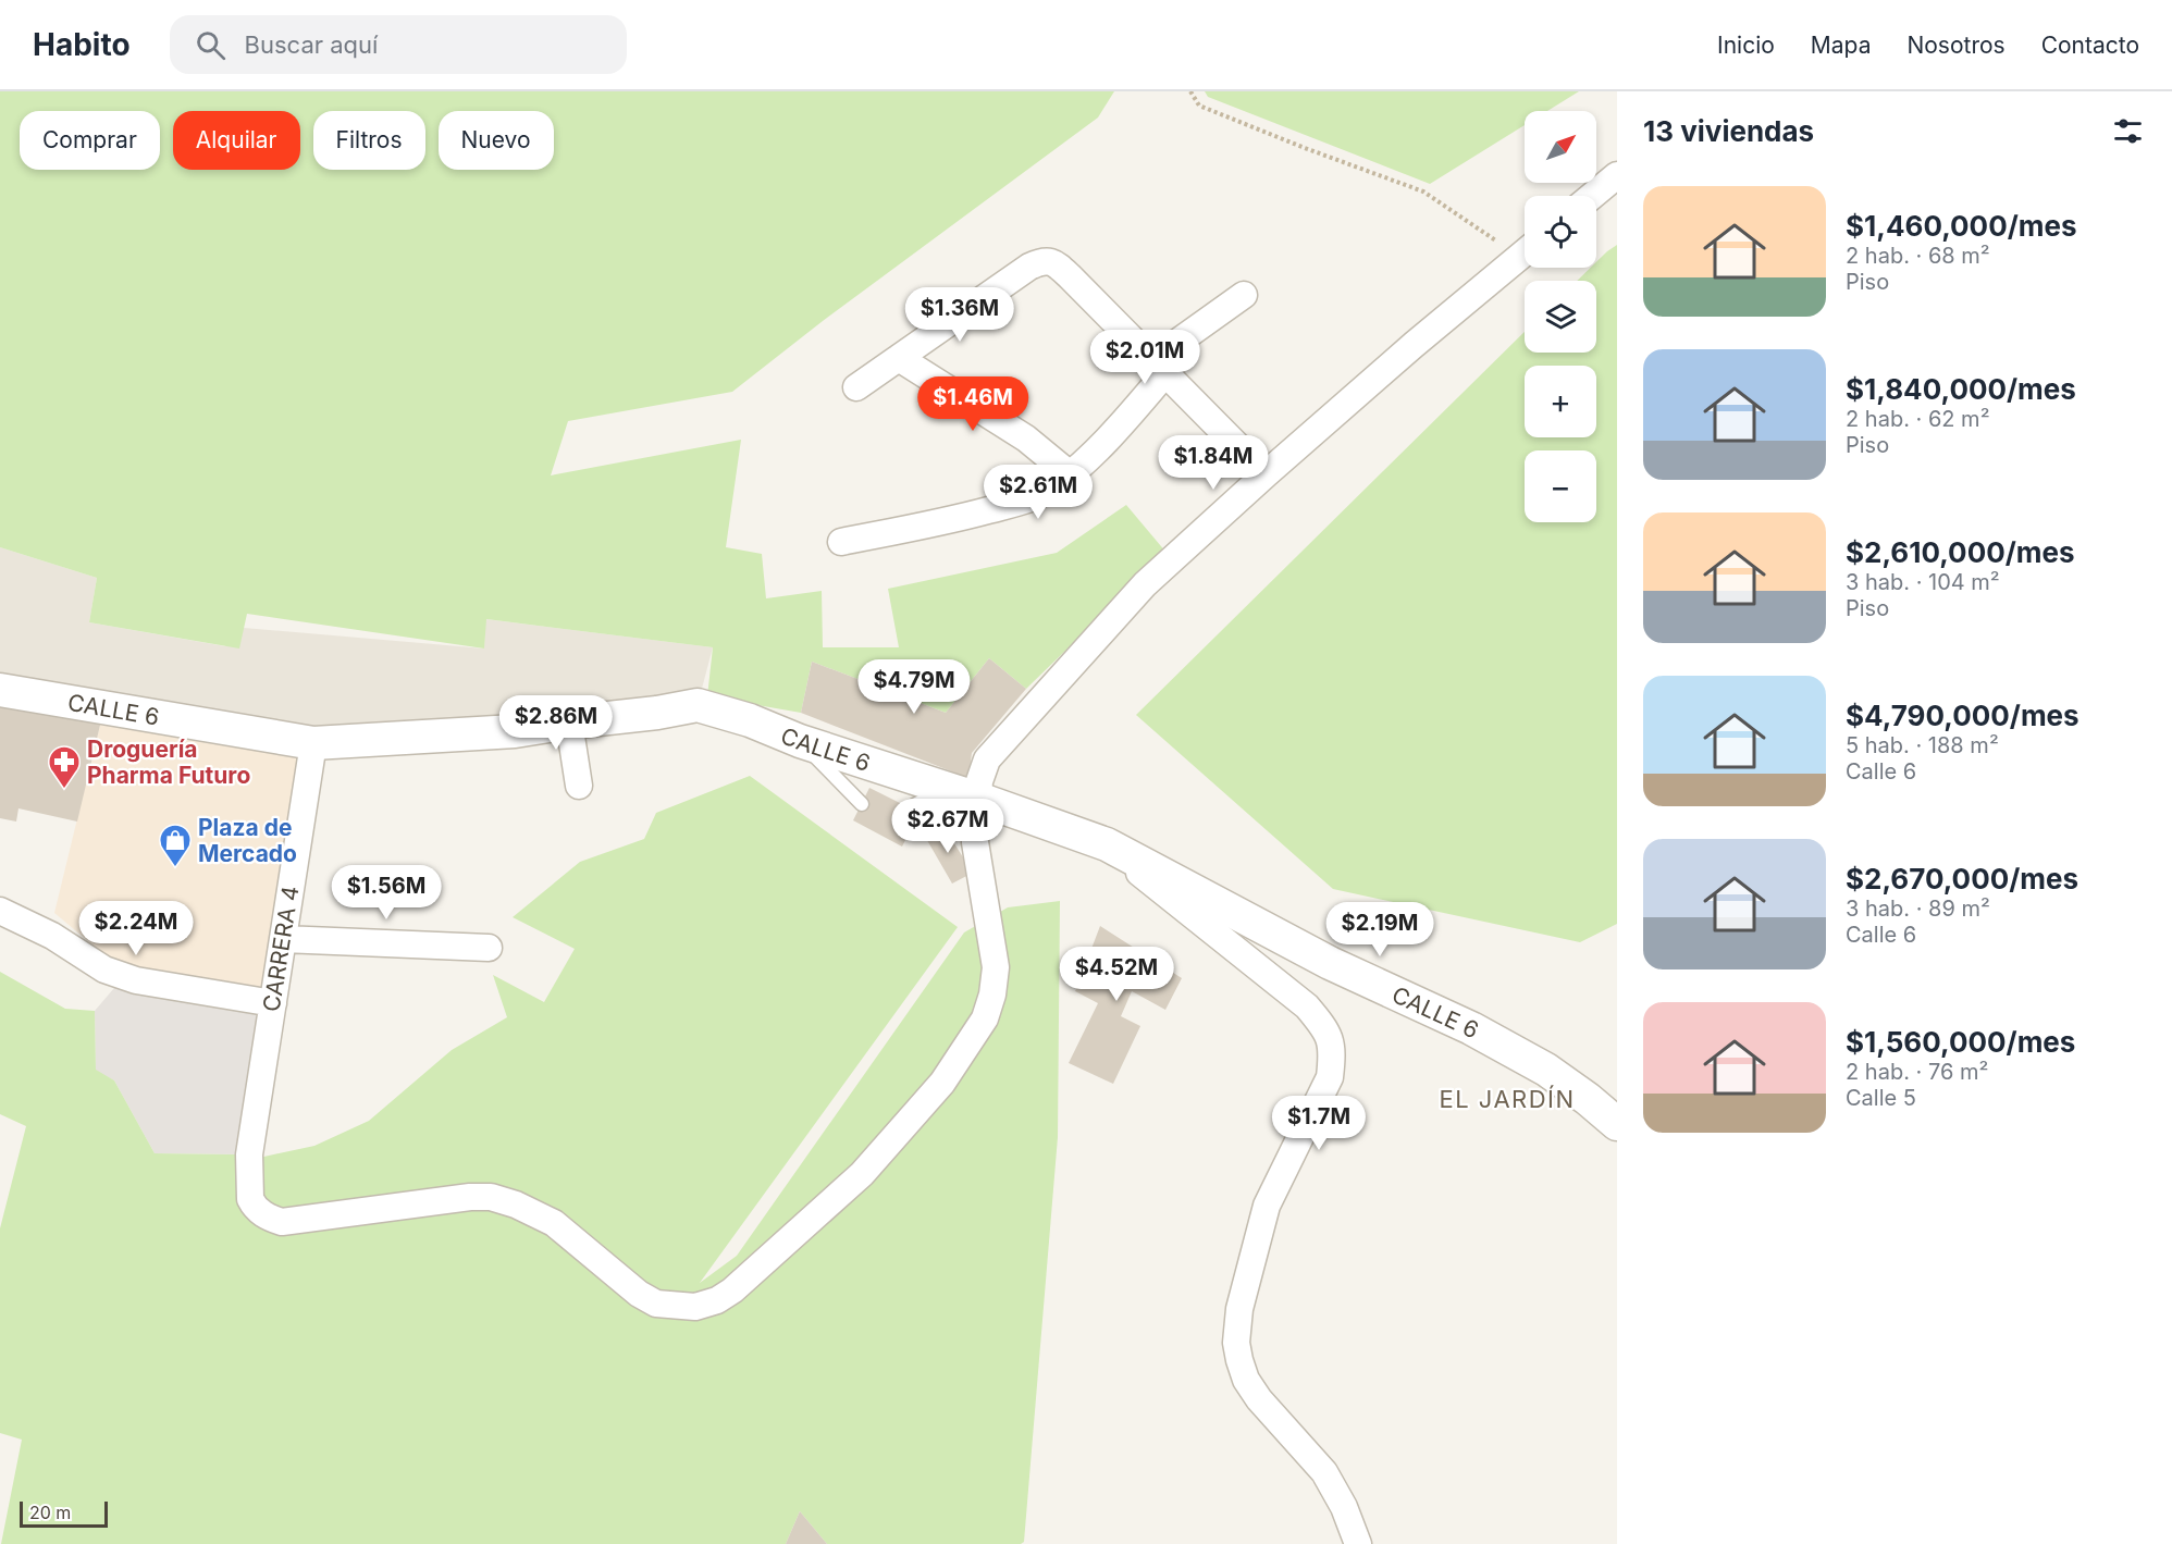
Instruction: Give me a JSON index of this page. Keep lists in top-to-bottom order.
{
  "streets": {
    "street": ["CALLE 6", "CARRERA 4"]
  },
  "crossings": [
    ["CALLE 6", "CARRERA 4"]
  ],
  "districts": ["EL JARDÍN"],
  "places": {
    "pharmacy": ["Droguería Pharma Futuro"],
    "shop": ["Plaza de Mercado"]
  },
  "scale_bar": "20 m",
  "north": "top right",
  "page": {
    "header": "Habito",
    "search": "Buscar aquí",
    "nav": [
      "Inicio",
      "Mapa",
      "Nosotros",
      "Contacto"
    ],
    "heading": "13 viviendas",
    "map_buttons": ["+", "−"],
    "chip": [
      "Comprar",
      "Alquilar",
      "Filtros",
      "Nuevo"
    ],
    "list": [
      {
        "name": "$1,460,000/mes",
        "note": "2 hab. · 68 m² · Piso"
      },
      {
        "name": "$1,840,000/mes",
        "note": "2 hab. · 62 m² · Piso"
      },
      {
        "name": "$2,610,000/mes",
        "note": "3 hab. · 104 m² · Piso"
      },
      {
        "name": "$4,790,000/mes",
        "note": "5 hab. · 188 m² · Calle 6"
      },
      {
        "name": "$2,670,000/mes",
        "note": "3 hab. · 89 m² · Calle 6"
      },
      {
        "name": "$1,560,000/mes",
        "note": "2 hab. · 76 m² · Calle 5"
      }
    ],
    "price": [
      "$1.36M",
      "$2.01M",
      "$1.46M",
      "$1.84M",
      "$2.61M",
      "$4.79M",
      "$2.86M",
      "$2.67M",
      "$1.56M",
      "$2.24M",
      "$2.19M",
      "$4.52M",
      "$1.7M"
    ],
    "scale": "20 m"
  }
}
